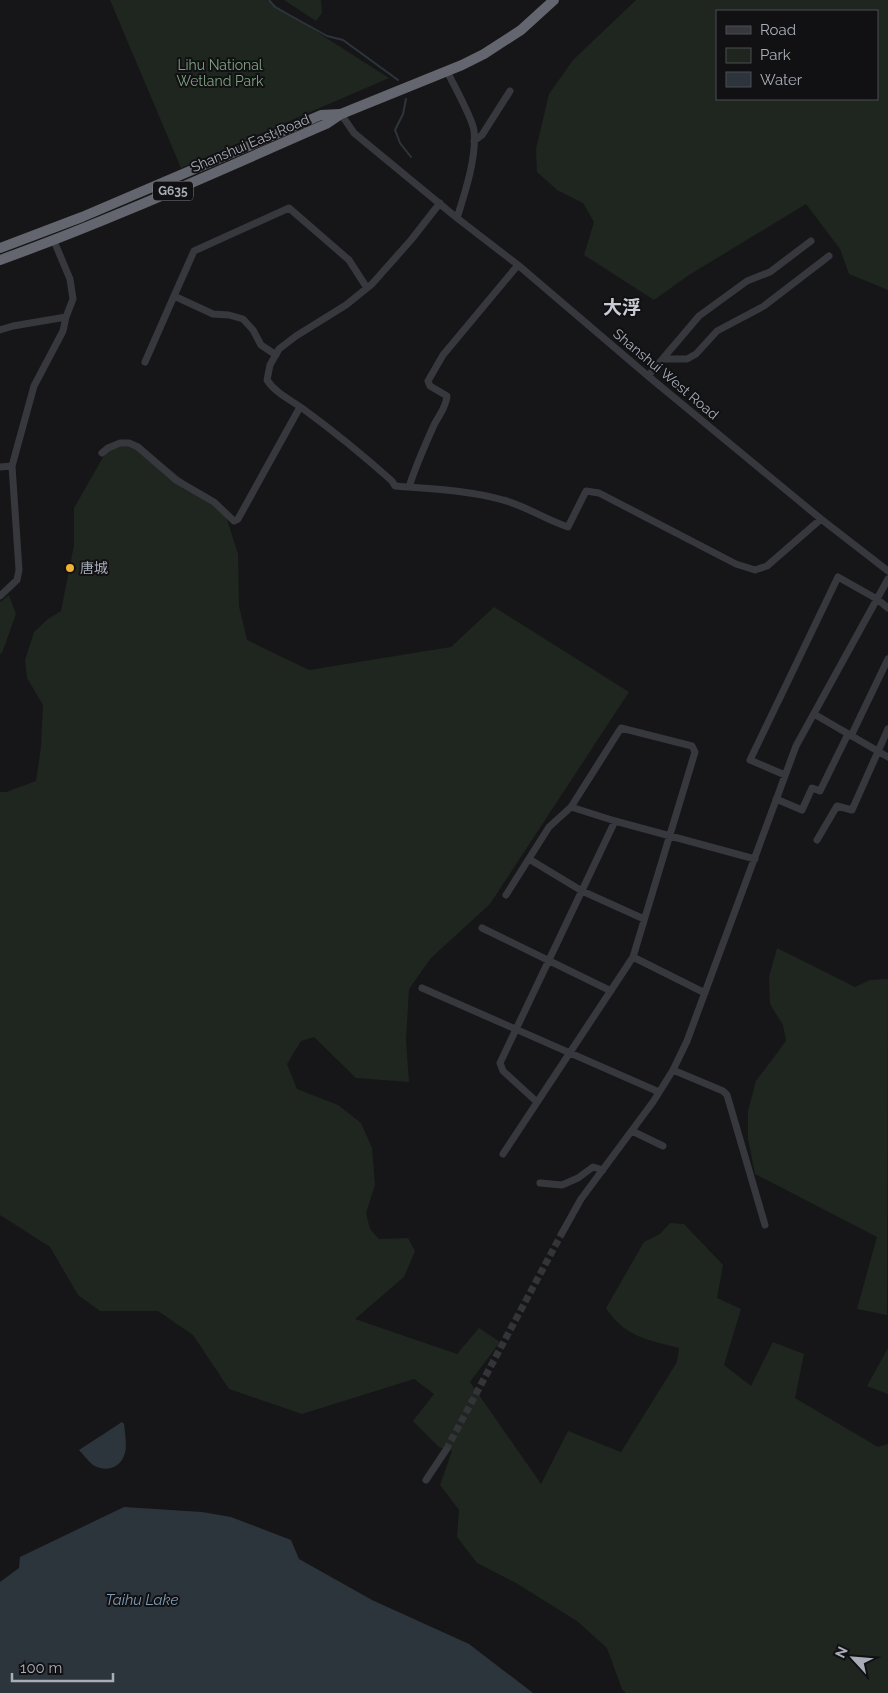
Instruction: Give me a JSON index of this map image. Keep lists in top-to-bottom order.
{
  "streets": {
    "highway": ["Shanshui East Road", "G635"],
    "street": ["Shanshui West Road"]
  },
  "crossings": [
    ["Shanshui East Road", "Shanshui West Road"]
  ],
  "districts": ["大浮"],
  "water": ["Taihu Lake"],
  "parks": ["Lihu National Wetland Park"],
  "places": ["唐城"],
  "legend": ["Road", "Park", "Water"],
  "scale_bar": "100 m",
  "north": "top left"
}
